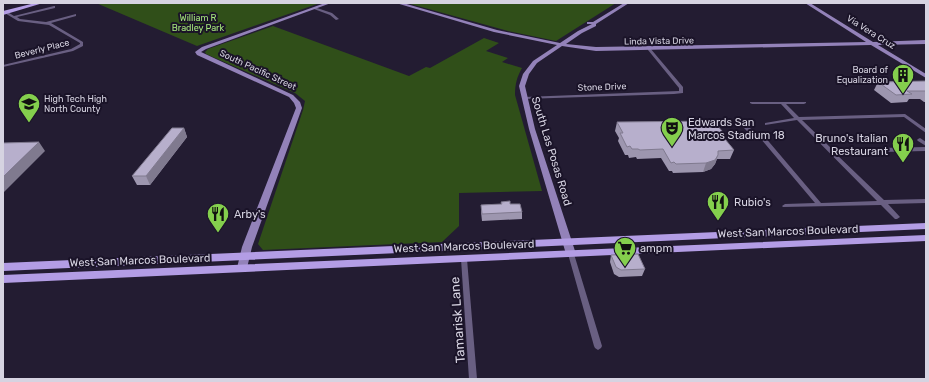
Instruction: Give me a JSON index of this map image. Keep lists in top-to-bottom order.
{
  "streets": {
    "main road": [
      "Via Vera Cruz",
      "Linda Vista Drive",
      "South Pacific Street",
      "South Las Posas Road",
      "West San Marcos Boulevard"
    ],
    "street": ["Beverly Place", "Stone Drive", "Tamarisk Lane"]
  },
  "crossings": [
    ["Via Vera Cruz", "Linda Vista Drive"],
    ["Linda Vista Drive", "Stone Drive"],
    ["Linda Vista Drive", "South Las Posas Road"],
    ["South Pacific Street", "West San Marcos Boulevard"],
    ["Stone Drive", "South Las Posas Road"],
    ["South Las Posas Road", "West San Marcos Boulevard"],
    ["West San Marcos Boulevard", "Tamarisk Lane"]
  ],
  "parks": ["William R Bradley Park"],
  "places": {
    "building": ["Board of Equalization"],
    "school or university": ["High Tech High North County"],
    "theatre": ["Edwards San Marcos Stadium 18"],
    "restaurant": ["Bruno's Italian Restaurant", "Rubio's", "Arby's"],
    "supermarket": ["ampm"]
  }
}
